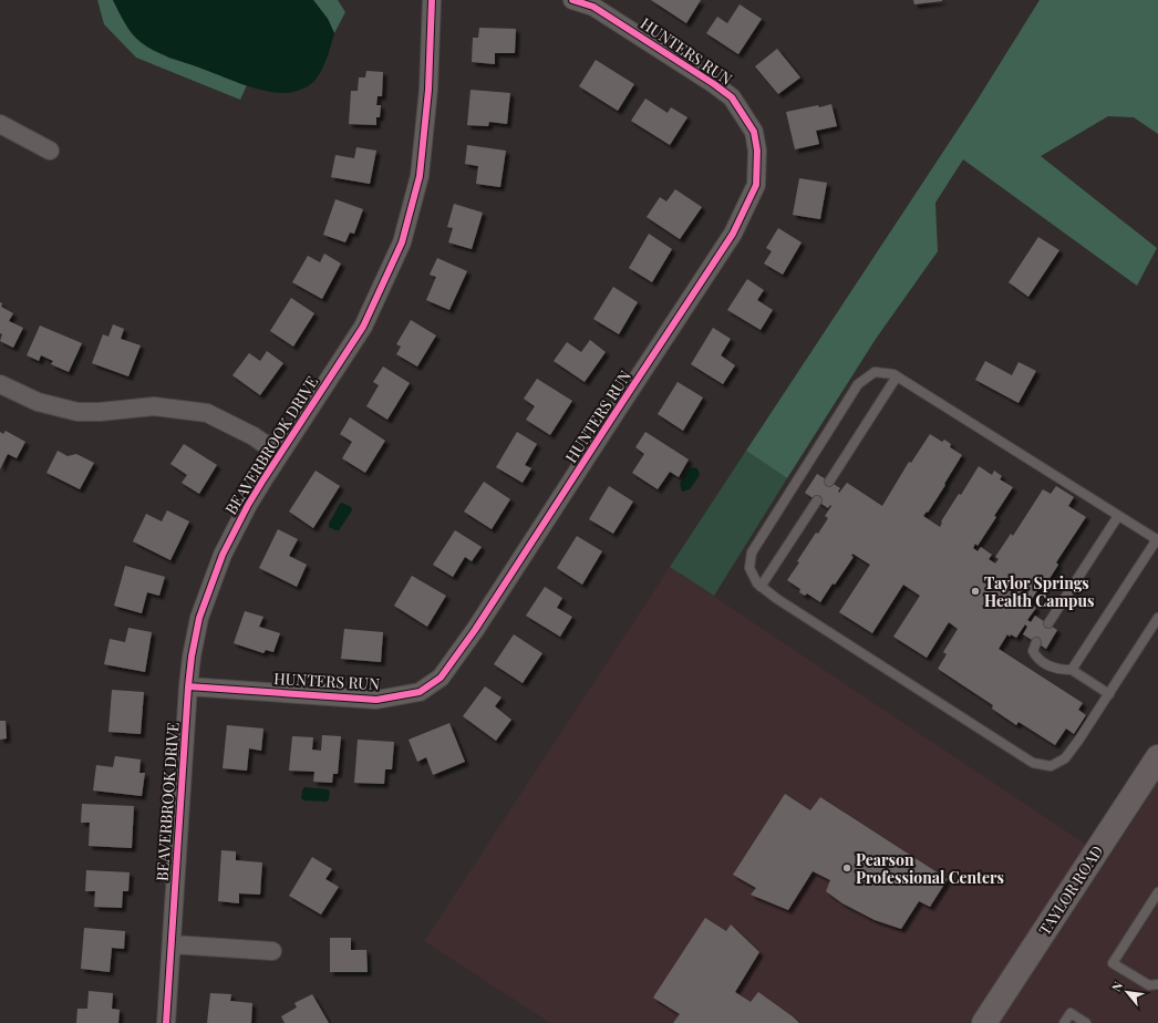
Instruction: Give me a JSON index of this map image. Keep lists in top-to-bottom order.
{
  "streets": {
    "main road": ["TAYLOR ROAD"],
    "street": ["HUNTERS RUN", "BEAVERBROOK DRIVE"]
  },
  "crossings": [
    ["HUNTERS RUN", "BEAVERBROOK DRIVE"]
  ],
  "places": ["Taylor Springs Health Campus", "Pearson Professional Centers"],
  "north": "top left"
}
